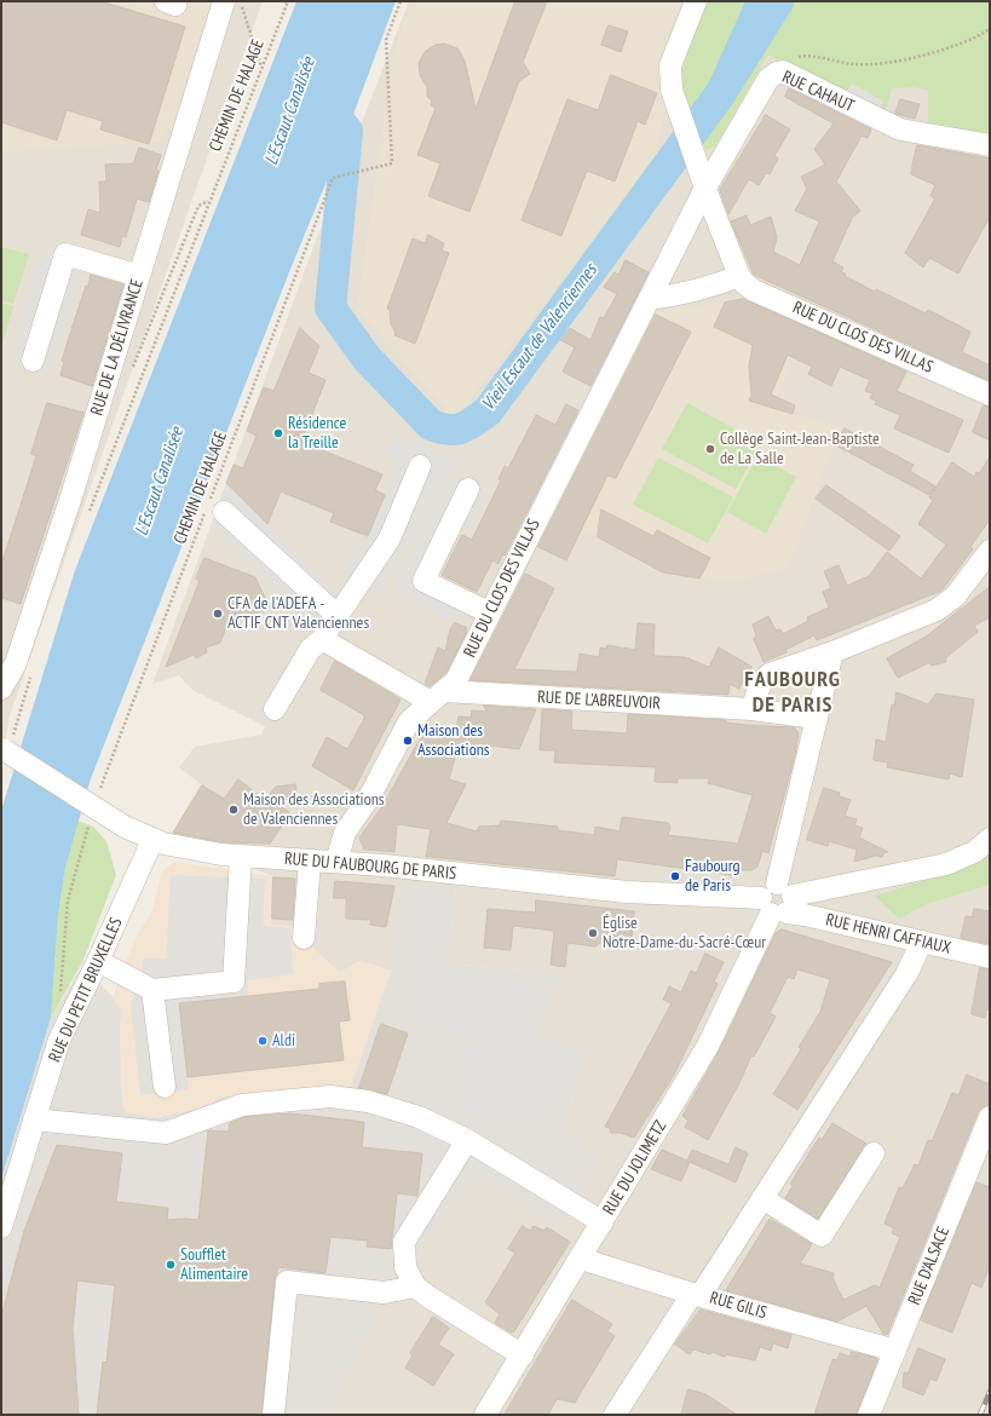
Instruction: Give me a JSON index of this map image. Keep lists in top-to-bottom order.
{
  "streets": {
    "street": [
      "RUE CAHAUT",
      "RUE DU CLOS DES VILLAS",
      "RUE DE LA DÉLIVRANCE",
      "RUE DE L'ABREUVOIR",
      "RUE DU FAUBOURG DE PARIS",
      "RUE HENRI CAFFIAUX",
      "RUE DU PETIT BRUXELLES",
      "RUE DU JOLIMETZ",
      "RUE D'ALSACE",
      "RUE GILIS"
    ],
    "path": ["CHEMIN DE HALAGE"]
  },
  "crossings": [
    ["RUE CAHAUT", "RUE DU CLOS DES VILLAS"],
    ["RUE DU CLOS DES VILLAS", "RUE DE L'ABREUVOIR"],
    ["RUE DU CLOS DES VILLAS", "RUE DU FAUBOURG DE PARIS"],
    ["RUE DU FAUBOURG DE PARIS", "RUE HENRI CAFFIAUX"],
    ["RUE DU FAUBOURG DE PARIS", "RUE DU PETIT BRUXELLES"],
    ["RUE DU FAUBOURG DE PARIS", "RUE DU JOLIMETZ"],
    ["RUE HENRI CAFFIAUX", "RUE DU JOLIMETZ"],
    ["RUE DU JOLIMETZ", "RUE GILIS"],
    ["RUE D'ALSACE", "RUE GILIS"]
  ],
  "districts": ["FAUBOURG DE PARIS"],
  "water": ["L'Escaut Canalisée", "Vieil Escaut de Valenciennes"],
  "places": [
    "Résidence la Treille",
    "Collège Saint-Jean-Baptiste de La Salle",
    "CFA de l'ADEFA - ACTIF CNT Valenciennes",
    "Maison des Associations",
    "Maison des Associations de Valenciennes",
    "Faubourg de Paris",
    "Église Notre-Dame-du-Sacré-Cœur",
    "Aldi",
    "Soufflet Alimentaire"
  ]
}
